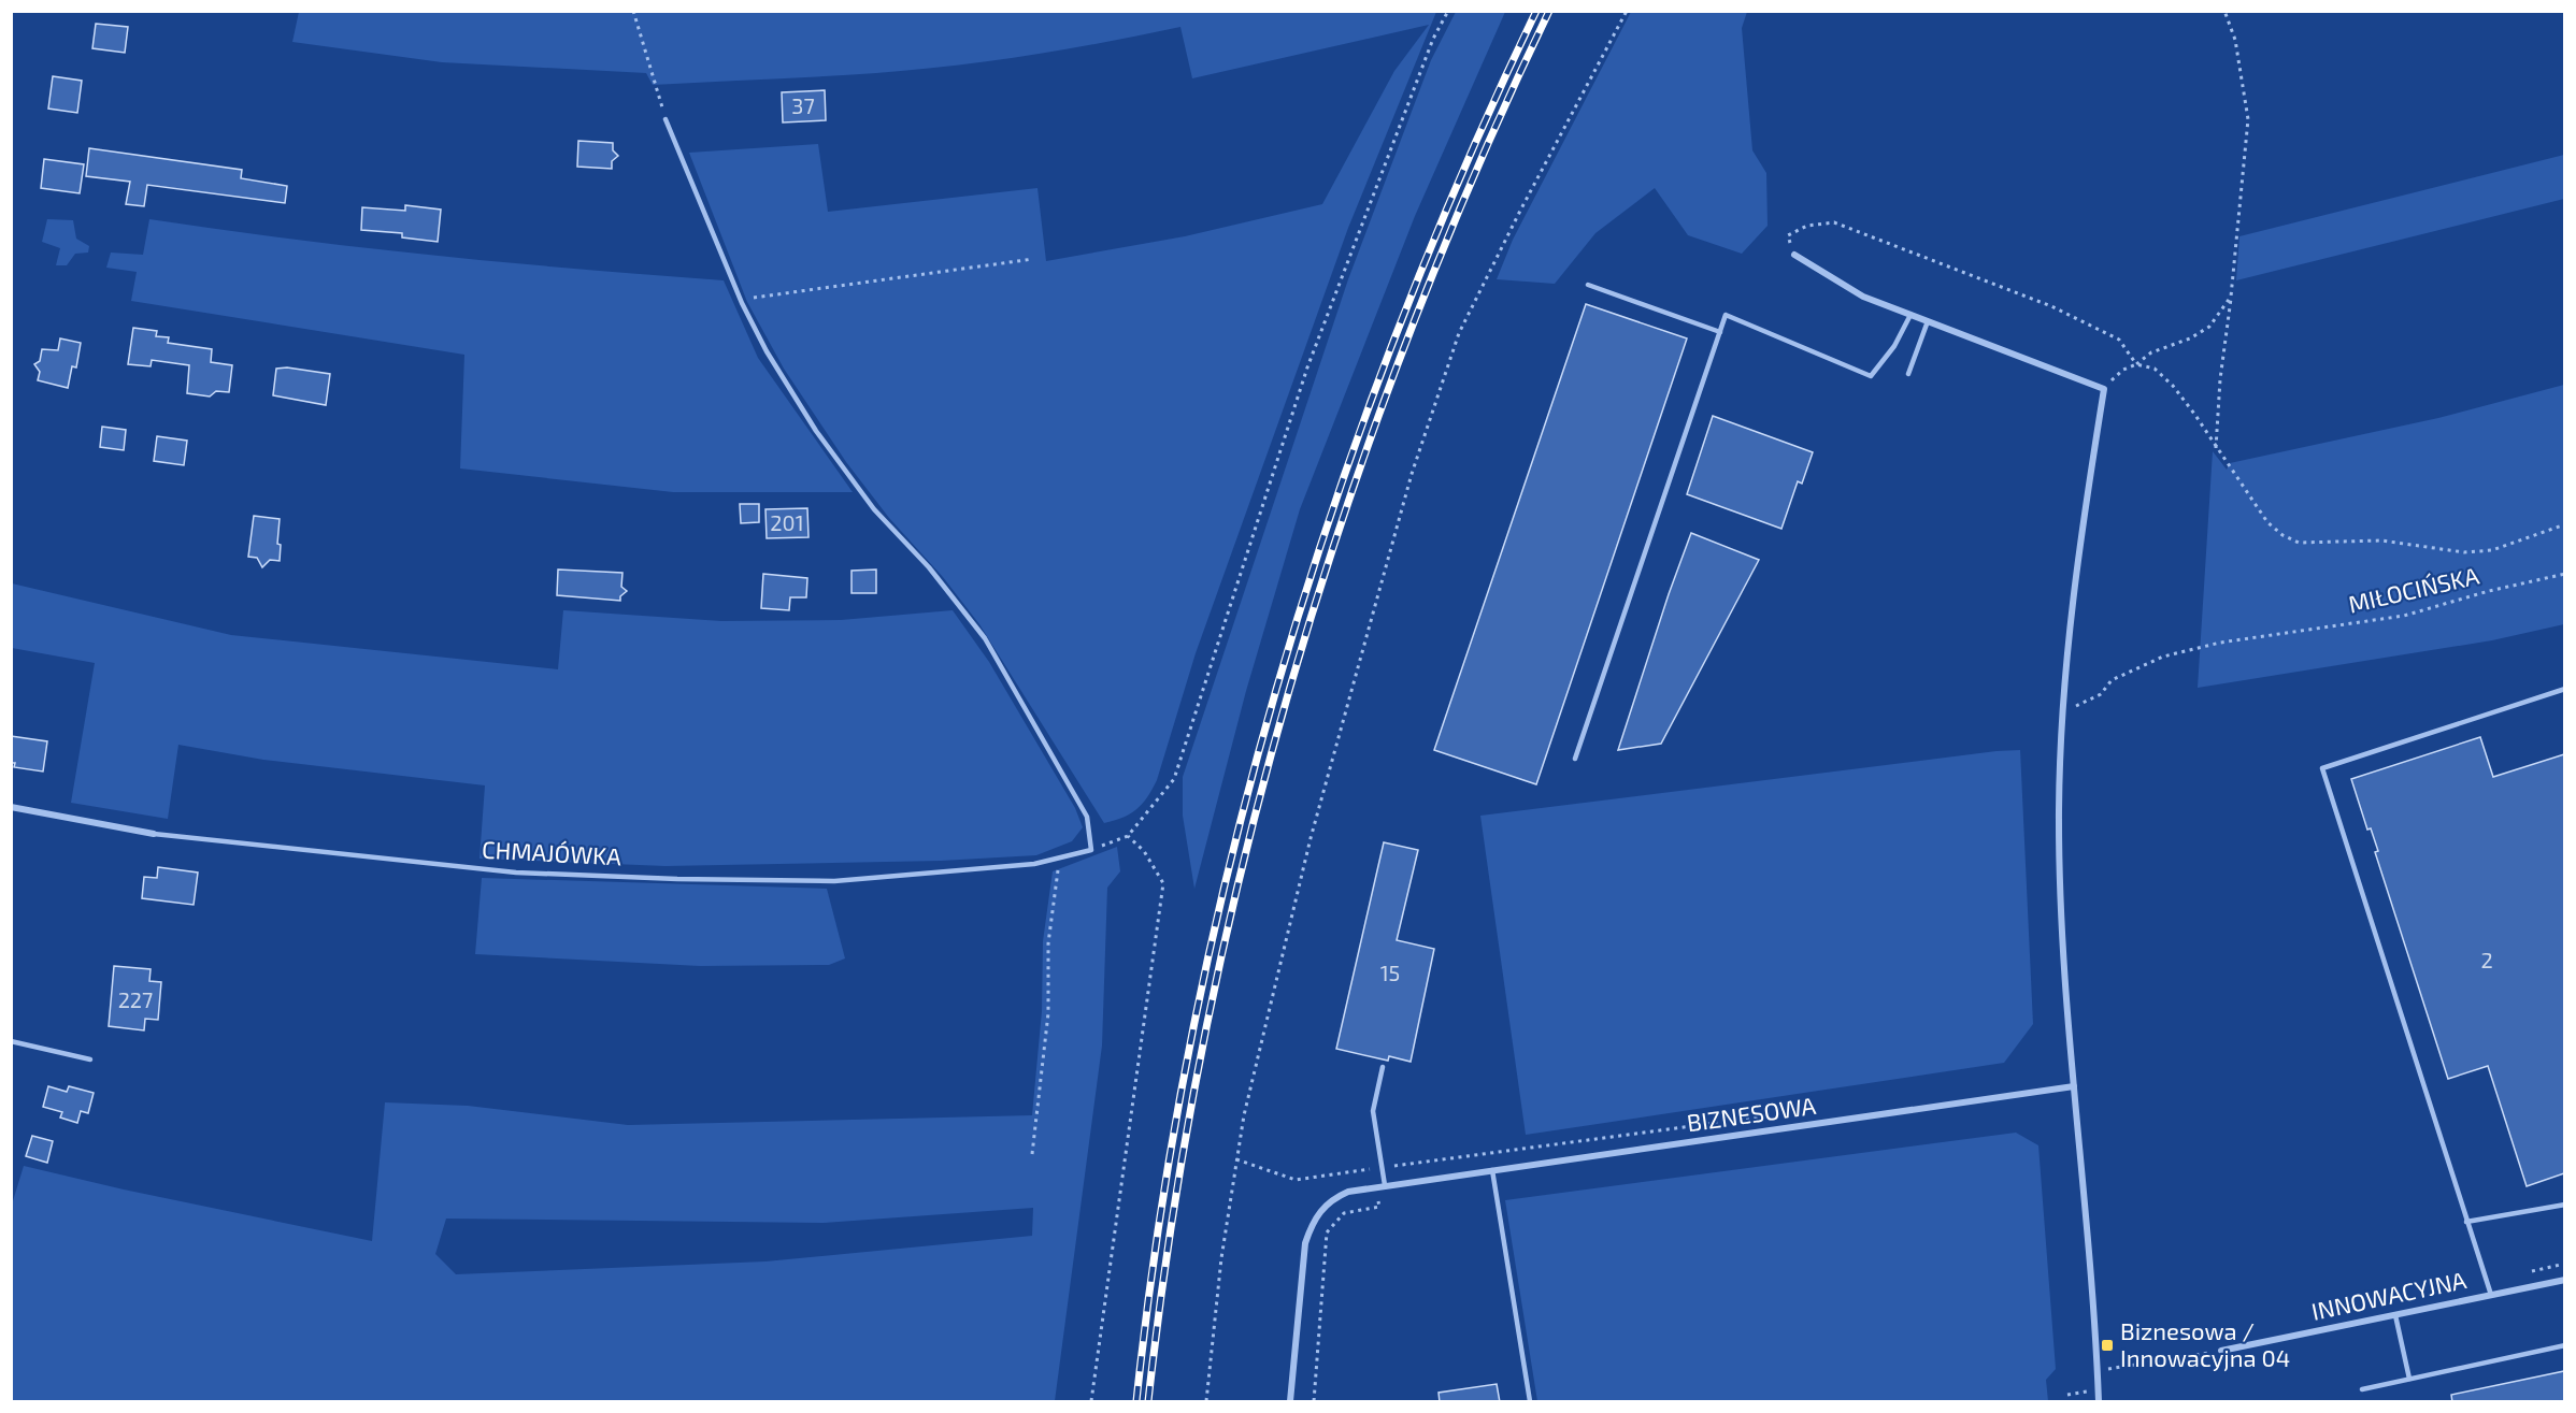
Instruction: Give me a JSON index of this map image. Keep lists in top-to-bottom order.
{
  "streets": {
    "street": ["CHMAJÓWKA", "BIZNESOWA", "INNOWACYJNA"],
    "path": ["MIŁOCIŃSKA"]
  },
  "places": {
    "transit": ["Biznesowa / Innowacyjna 04"]
  },
  "house_numbers": [
    "37",
    "201",
    "2",
    "15",
    "227"
  ]
}
